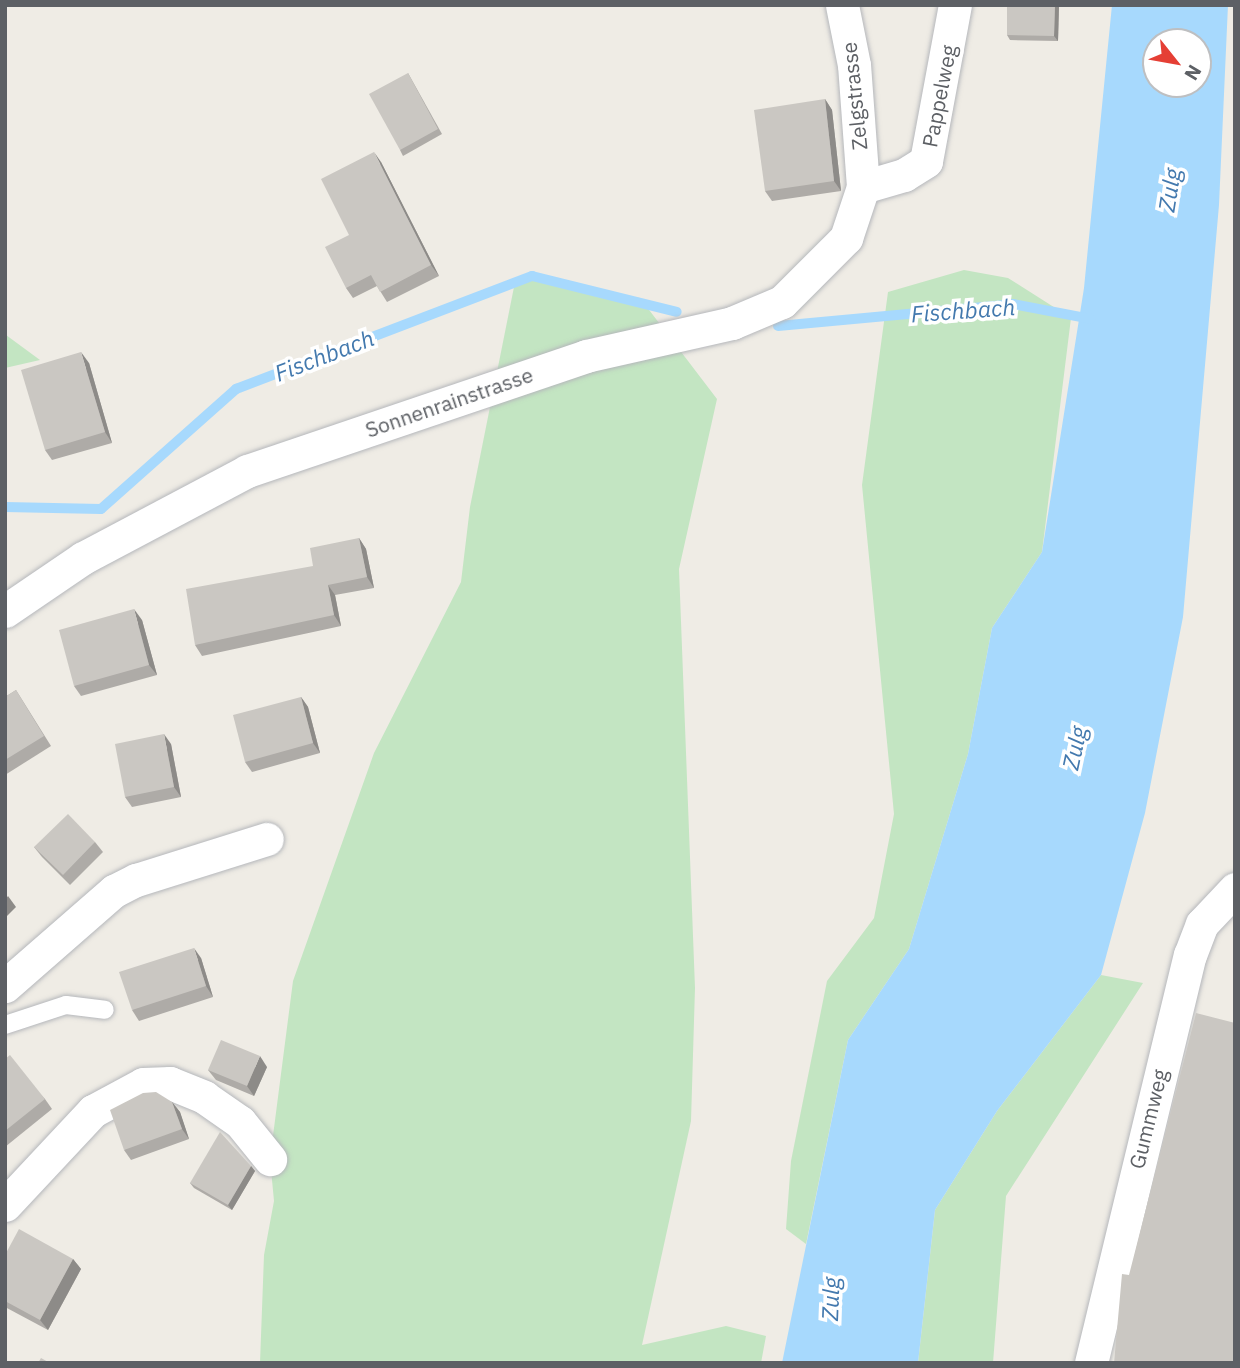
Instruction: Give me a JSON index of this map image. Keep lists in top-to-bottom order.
{
  "streets": {
    "street": [
      "Zelgstrasse",
      "Pappelweg",
      "Sonnenrainstrasse",
      "Gummweg"
    ]
  },
  "crossings": [
    ["Zelgstrasse", "Pappelweg"],
    ["Zelgstrasse", "Sonnenrainstrasse"],
    ["Pappelweg", "Sonnenrainstrasse"]
  ],
  "water": ["Zulg", "Fischbach"],
  "north": "bottom right"
}
